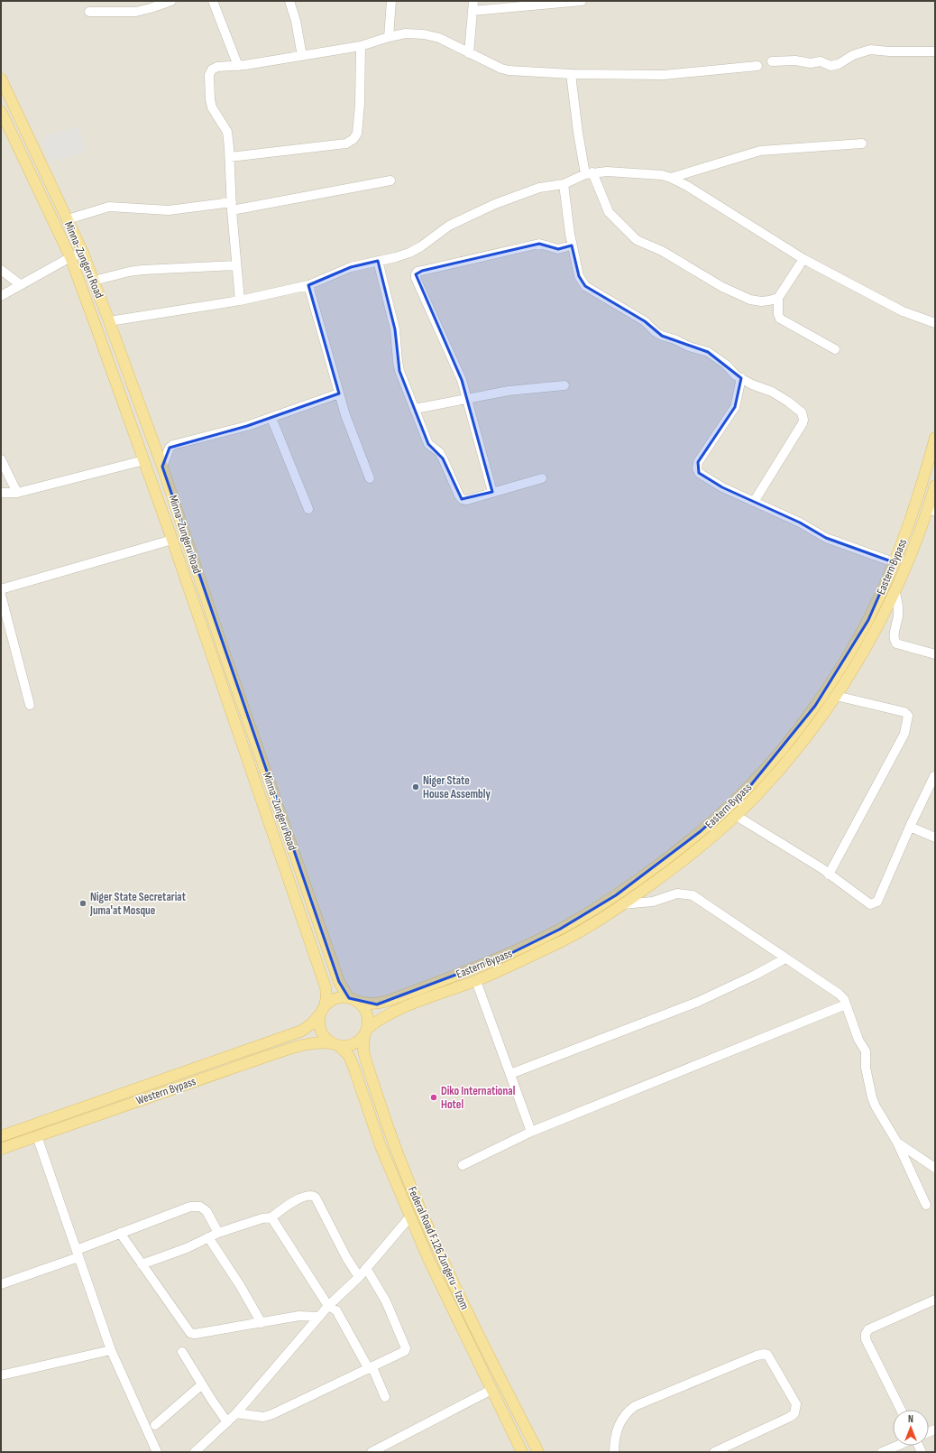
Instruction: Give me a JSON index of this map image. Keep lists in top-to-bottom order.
{
  "streets": {
    "main road": [
      "Minna-Zungeru Road",
      "Eastern Bypass",
      "Western Bypass",
      "Federal Road F.126 Zungeru - Izom"
    ]
  },
  "crossings": [
    ["Minna-Zungeru Road", "Eastern Bypass"],
    ["Minna-Zungeru Road", "Western Bypass"],
    ["Minna-Zungeru Road", "Federal Road F.126 Zungeru - Izom"],
    ["Eastern Bypass", "Western Bypass"],
    ["Eastern Bypass", "Federal Road F.126 Zungeru - Izom"],
    ["Western Bypass", "Federal Road F.126 Zungeru - Izom"]
  ],
  "places": ["Niger State House Assembly", "Niger State Secretariat Juma'at Mosque", "Diko International Hotel"],
  "north": "top"
}
